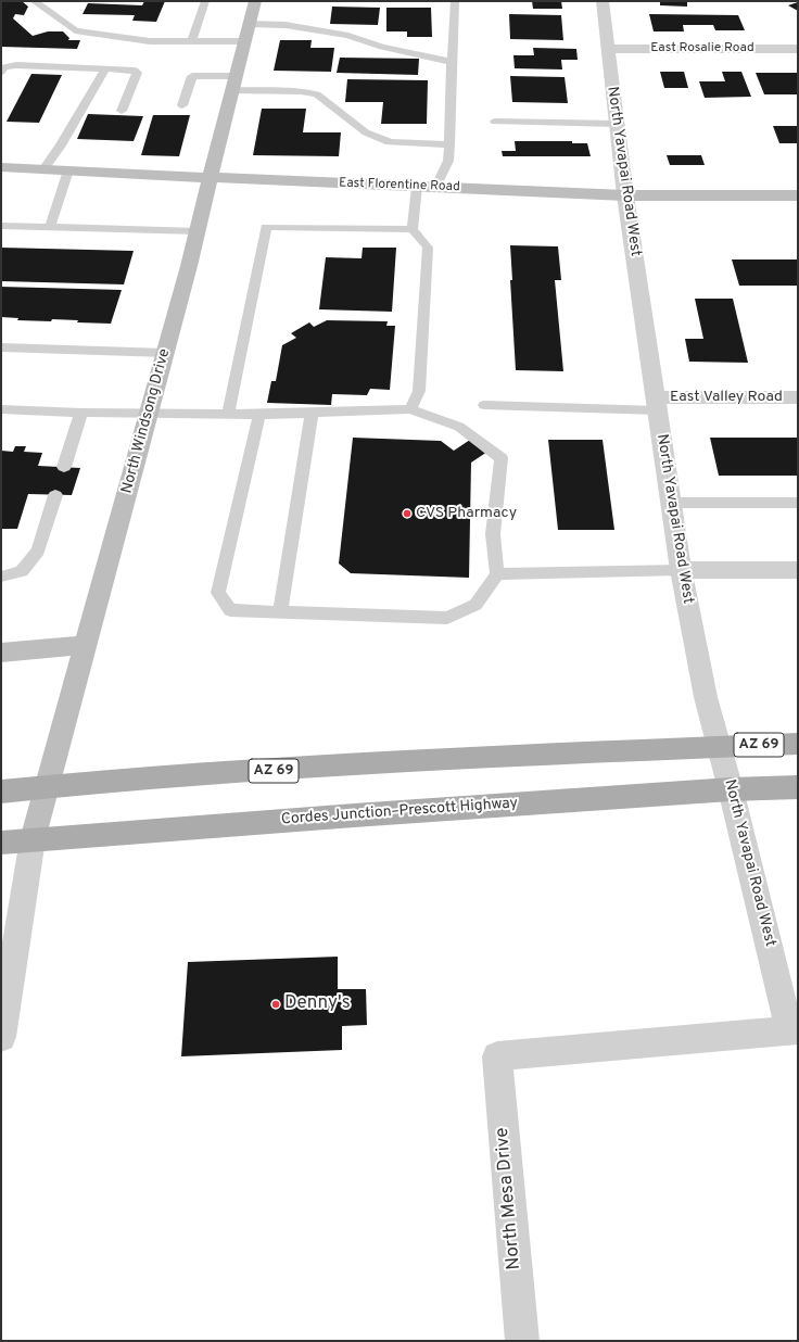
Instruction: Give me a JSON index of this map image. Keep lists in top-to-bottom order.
{
  "streets": {
    "main road": ["AZ 69", "Cordes Junction–Prescott Highway"],
    "street": [
      "East Rosalie Road",
      "North Yavapai Road West",
      "East Florentine Road",
      "East Valley Road",
      "North Windsong Drive",
      "North Mesa Drive"
    ]
  },
  "crossings": [
    ["East Rosalie Road", "North Yavapai Road West"],
    ["North Yavapai Road West", "East Florentine Road"],
    ["North Yavapai Road West", "East Valley Road"],
    ["North Yavapai Road West", "AZ 69"],
    ["North Yavapai Road West", "Cordes Junction–Prescott Highway"],
    ["North Yavapai Road West", "North Mesa Drive"],
    ["East Florentine Road", "North Windsong Drive"],
    ["North Windsong Drive", "AZ 69"],
    ["North Windsong Drive", "Cordes Junction–Prescott Highway"]
  ],
  "places": ["CVS Pharmacy", "Denny's"]
}
